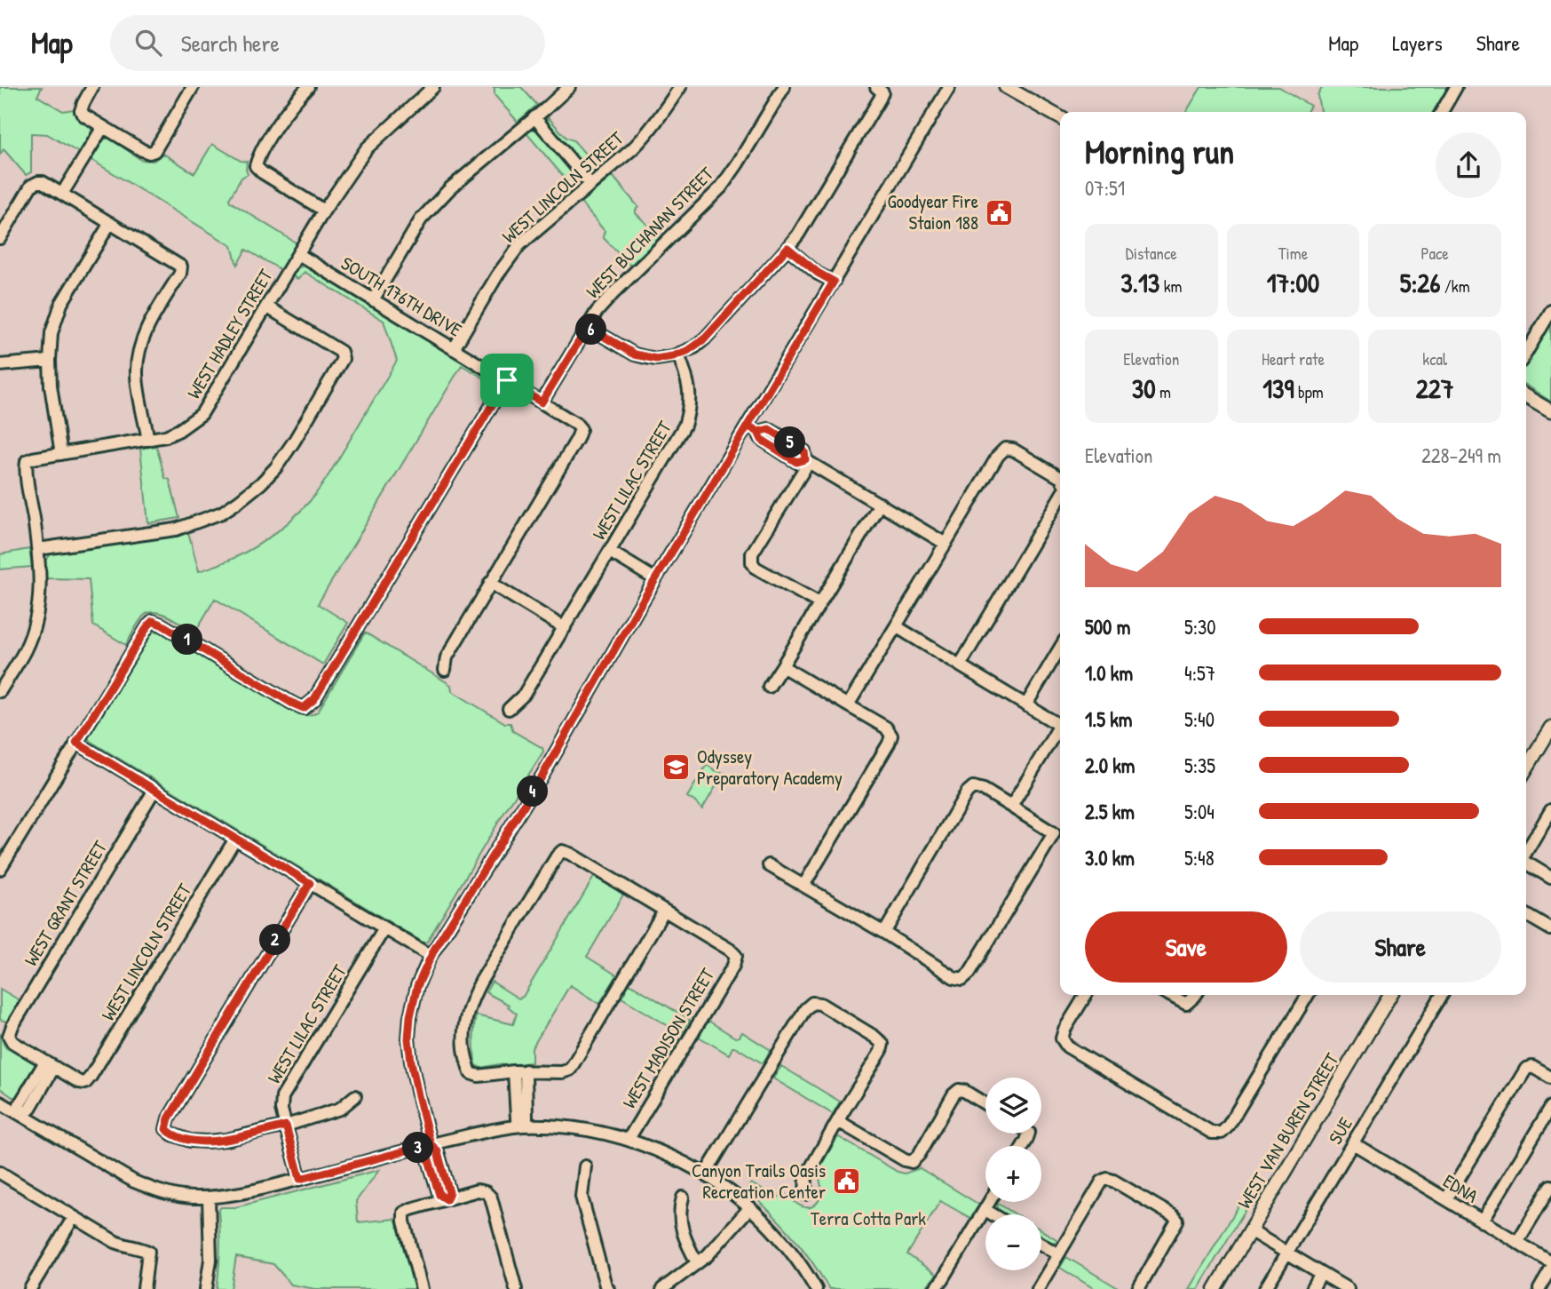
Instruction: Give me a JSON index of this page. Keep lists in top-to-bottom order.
{
  "streets": {
    "main road": ["WEST VAN BUREN STREET"],
    "street": [
      "WEST LINCOLN STREET",
      "WEST BUCHANAN STREET",
      "SOUTH 176TH DRIVE",
      "WEST HADLEY STREET",
      "WEST LILAC STREET",
      "WEST GRANT STREET",
      "WEST MADISON STREET",
      "SUE",
      "EDNA"
    ]
  },
  "crossings": [
    ["WEST LINCOLN STREET", "SOUTH 176TH DRIVE"],
    ["WEST LINCOLN STREET", "WEST GRANT STREET"],
    ["WEST BUCHANAN STREET", "SOUTH 176TH DRIVE"],
    ["SOUTH 176TH DRIVE", "WEST HADLEY STREET"],
    ["SUE", "EDNA"]
  ],
  "parks": ["Terra Cotta Park"],
  "places": {
    "public building": ["Goodyear Fire Staion 188", "Canyon Trails Oasis Recreation Center"],
    "school or university": ["Odyssey Preparatory Academy"]
  },
  "page": {
    "header": "Map",
    "search": "Search here",
    "nav": ["Map", "Layers", "Share"],
    "heading": ["Morning run", "07:51"],
    "stats": [
      ["Distance", "3.13 km"],
      ["Time", "17:00"],
      ["Pace", "5:26 /km"],
      ["Elevation", "30 m"],
      ["Heart rate", "139 bpm"],
      ["kcal", "227"]
    ],
    "pins": [
      "6",
      "5",
      "1",
      "4",
      "2",
      "3"
    ],
    "chart": ["Elevation", "228–249 m"],
    "list": [
      {
        "name": "500 m",
        "note": "5:30"
      },
      {
        "name": "1.0 km",
        "note": "4:57"
      },
      {
        "name": "1.5 km",
        "note": "5:40"
      },
      {
        "name": "2.0 km",
        "note": "5:35"
      },
      {
        "name": "2.5 km",
        "note": "5:04"
      },
      {
        "name": "3.0 km",
        "note": "5:48"
      }
    ],
    "buttons": ["Save", "Share"],
    "map_buttons": ["+", "−"]
  }
}
